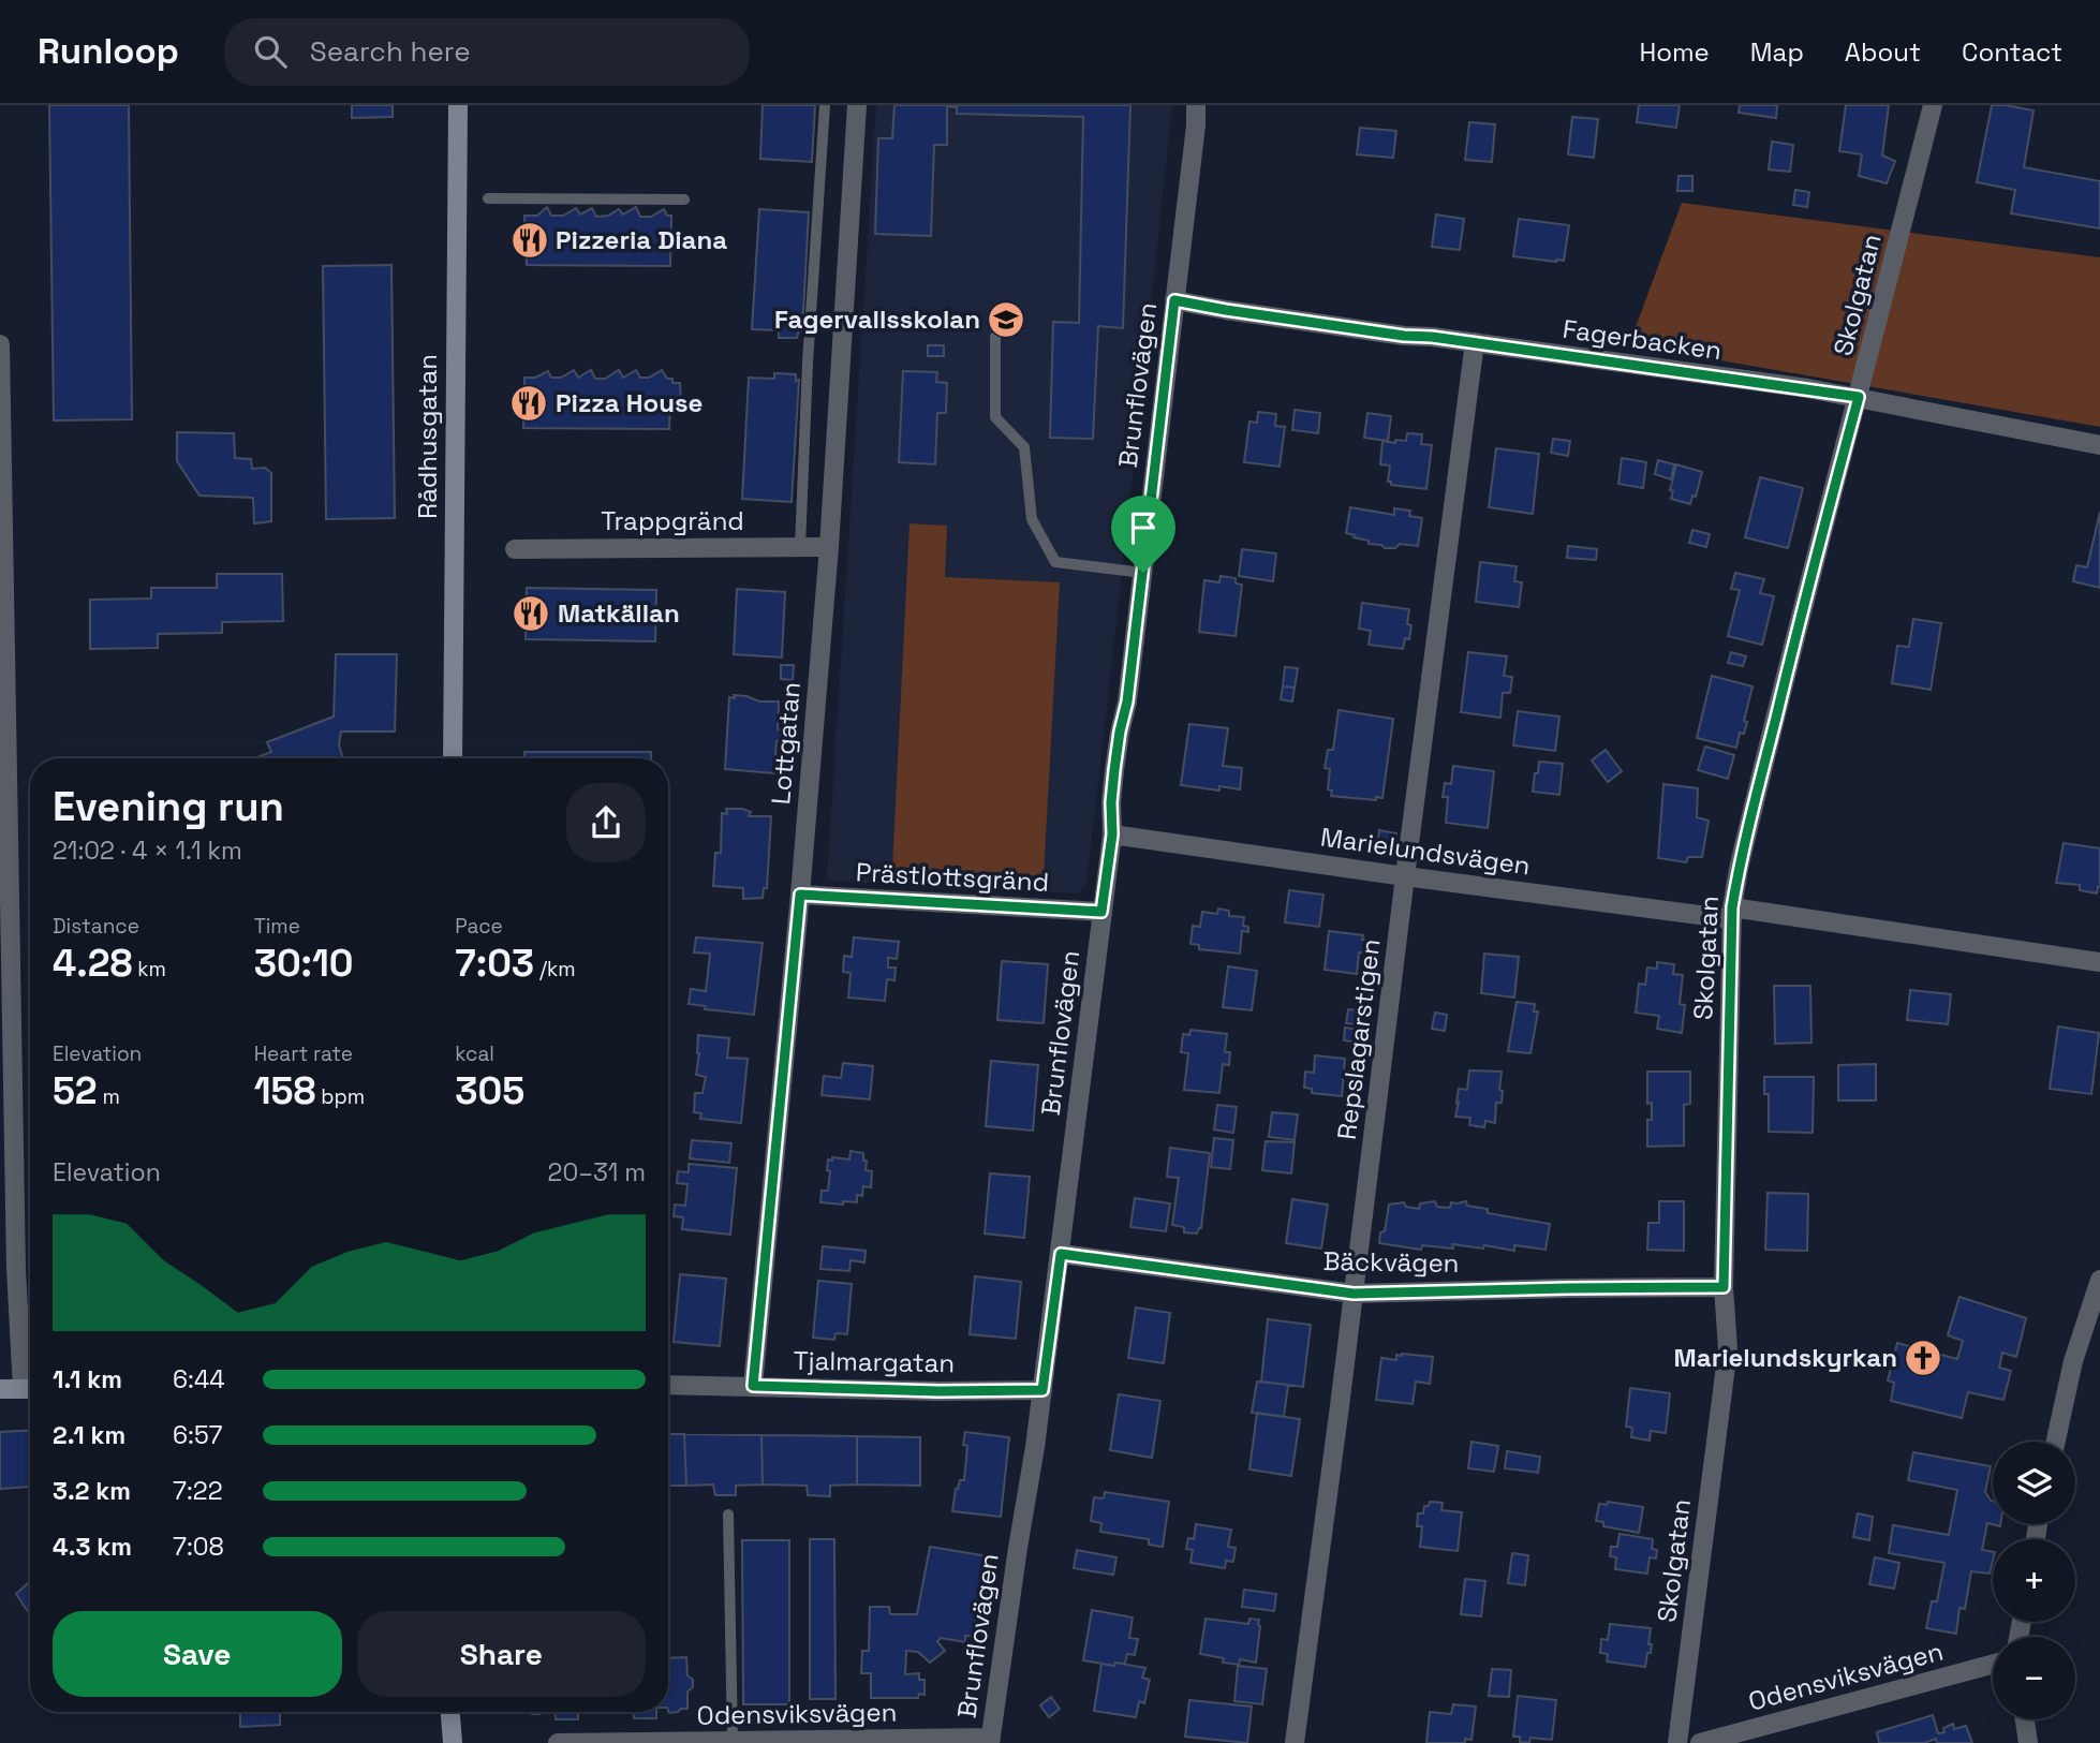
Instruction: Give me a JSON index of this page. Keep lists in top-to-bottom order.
{
  "streets": {
    "main road": ["Rådhusgatan"],
    "street": [
      "Skolgatan",
      "Fagerbacken",
      "Brunflovägen",
      "Trappgränd",
      "Lottgatan",
      "Marielundsvägen",
      "Prästlottsgränd",
      "Repslagarstigen",
      "Bäckvägen",
      "Tjalmargatan",
      "Odensviksvägen"
    ]
  },
  "crossings": [
    ["Skolgatan", "Fagerbacken"],
    ["Skolgatan", "Marielundsvägen"],
    ["Skolgatan", "Bäckvägen"],
    ["Fagerbacken", "Brunflovägen"],
    ["Fagerbacken", "Repslagarstigen"],
    ["Brunflovägen", "Marielundsvägen"],
    ["Brunflovägen", "Prästlottsgränd"],
    ["Brunflovägen", "Bäckvägen"],
    ["Brunflovägen", "Tjalmargatan"],
    ["Brunflovägen", "Odensviksvägen"],
    ["Trappgränd", "Lottgatan"],
    ["Lottgatan", "Prästlottsgränd"],
    ["Lottgatan", "Tjalmargatan"],
    ["Marielundsvägen", "Repslagarstigen"],
    ["Repslagarstigen", "Bäckvägen"]
  ],
  "places": {
    "restaurant": ["Pizzeria Diana", "Pizza House", "Matkällan"],
    "school or university": ["Fagervallsskolan"],
    "church": ["Marielundskyrkan"]
  },
  "page": {
    "header": "Runloop",
    "search": "Search here",
    "nav": [
      "Home",
      "Map",
      "About",
      "Contact"
    ],
    "heading": ["Evening run", "21:02 · 4 × 1.1 km"],
    "stats": [
      ["Distance", "4.28 km"],
      ["Time", "30:10"],
      ["Pace", "7:03 /km"],
      ["Elevation", "52 m"],
      ["Heart rate", "158 bpm"],
      ["kcal", "305"]
    ],
    "chart": ["Elevation", "20–31 m"],
    "list": [
      {
        "name": "1.1 km",
        "note": "6:44"
      },
      {
        "name": "2.1 km",
        "note": "6:57"
      },
      {
        "name": "3.2 km",
        "note": "7:22"
      },
      {
        "name": "4.3 km",
        "note": "7:08"
      }
    ],
    "map_buttons": ["+", "−"],
    "buttons": ["Save", "Share"]
  }
}
